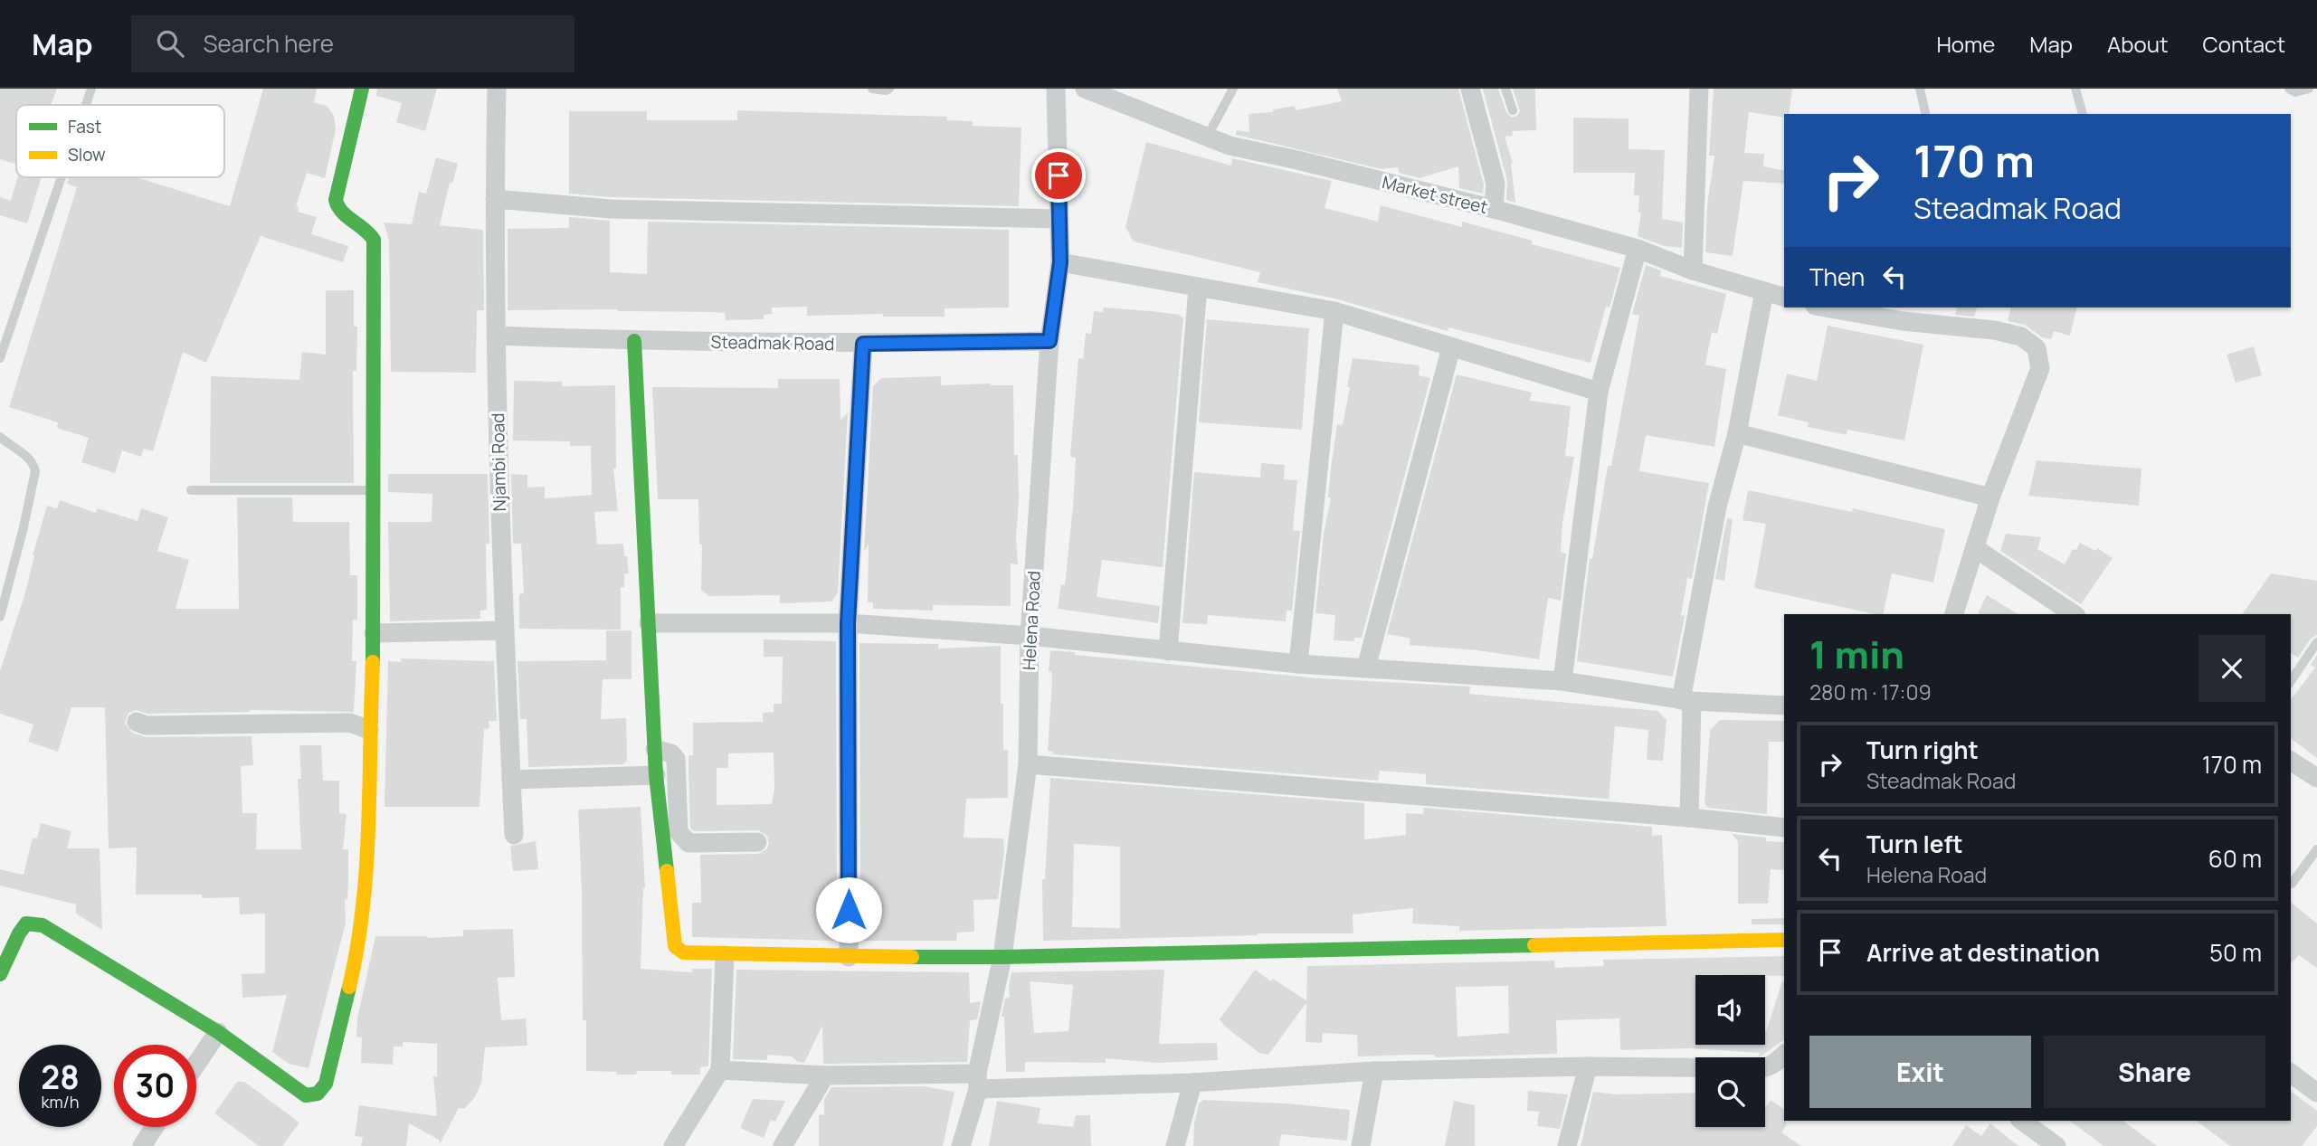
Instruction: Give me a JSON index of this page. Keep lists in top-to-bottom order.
{
  "streets": {
    "street": [
      "Market street",
      "Steadmak Road",
      "Njambi Road",
      "Helena Road"
    ]
  },
  "crossings": [
    ["Steadmak Road", "Njambi Road"],
    ["Steadmak Road", "Helena Road"]
  ],
  "legend": ["Fast", "Slow"],
  "page": {
    "header": "Map",
    "search": "Search here",
    "nav": [
      "Home",
      "Map",
      "About",
      "Contact"
    ],
    "turn": ["170 m", "Steadmak Road"],
    "then": "Then",
    "heading": ["1 min", "280 m · 17:09"],
    "list": [
      {
        "name": "Turn right",
        "note": "Steadmak Road",
        "value": "170 m"
      },
      {
        "name": "Turn left",
        "note": "Helena Road",
        "value": "60 m"
      },
      {
        "name": "Arrive at destination",
        "value": "50 m"
      }
    ],
    "buttons": ["Exit", "Share"],
    "speed": "28 km/h",
    "limit": "30"
  }
}
